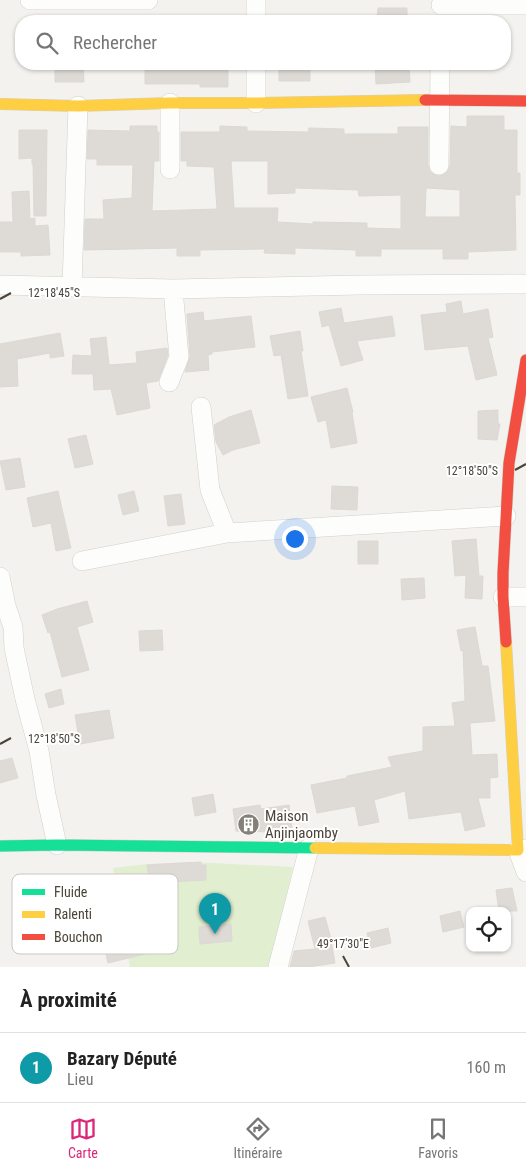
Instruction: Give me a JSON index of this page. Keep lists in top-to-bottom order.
{
  "places": {
    "building": ["Maison Anjinjaomby"]
  },
  "legend": ["Fluide", "Ralenti", "Bouchon"],
  "page": {
    "search": "Rechercher",
    "pins": "1",
    "heading": "À proximité",
    "list": [
      {
        "mark": "1",
        "name": "Bazary Député",
        "note": "Lieu",
        "value": "160 m"
      }
    ],
    "nav": ["Carte", "Itinéraire", "Favoris"]
  },
  "coordinates": ["12°18'45\"S", "12°18'50\"S", "49°17'30\"E"]
}
